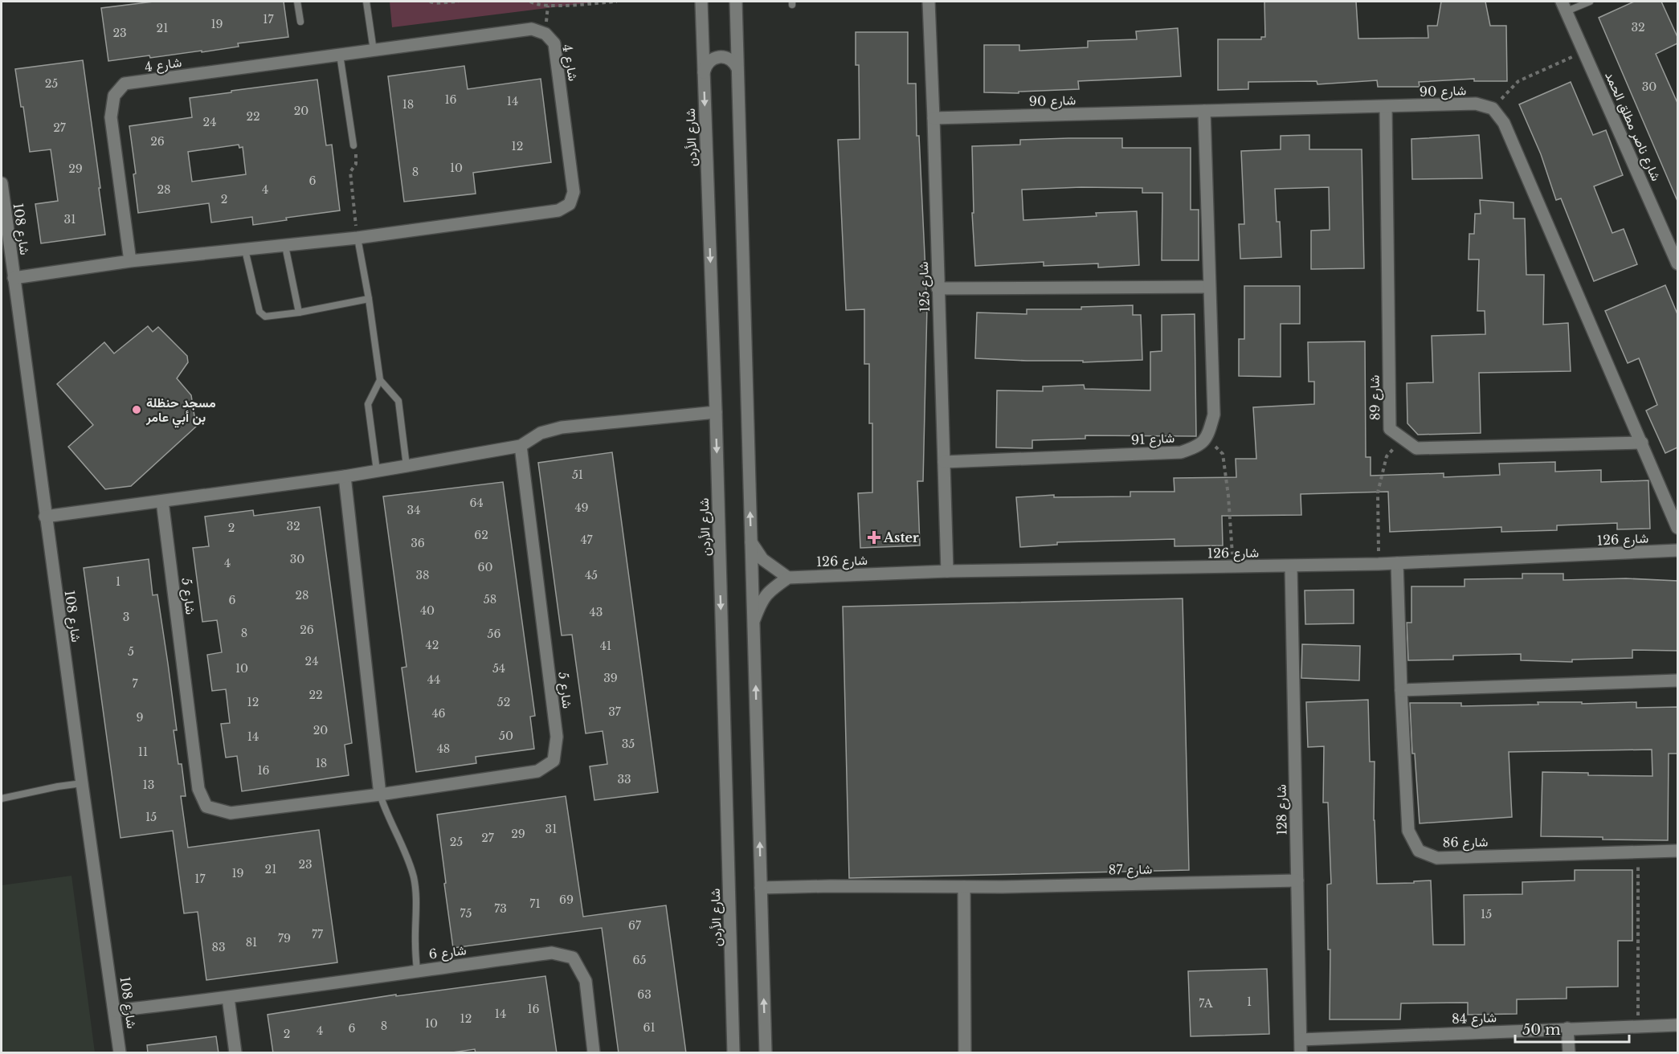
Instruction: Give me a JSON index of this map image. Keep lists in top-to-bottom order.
{
  "streets": {
    "street": [
      "شارع 4",
      "شارع 90",
      "شارع ناصر مطلق الحمد",
      "شارع الأردن",
      "شارع 108",
      "شارع 125",
      "شارع 89",
      "شارع 91",
      "شارع 126",
      "شارع 5",
      "شارع 128",
      "شارع 86",
      "شارع 87",
      "شارع 6",
      "شارع 84"
    ]
  },
  "crossings": [
    ["شارع 4", "شارع 108"],
    ["شارع 90", "شارع 125"],
    ["شارع 90", "شارع 89"],
    ["شارع 108", "شارع 6"],
    ["شارع 125", "شارع 91"],
    ["شارع 125", "شارع 126"],
    ["شارع 126", "شارع 128"],
    ["شارع 126", "شارع 86"],
    ["شارع 128", "شارع 87"],
    ["شارع 128", "شارع 84"]
  ],
  "places": {
    "other": ["مسجد حنظلة بن أبي عامر"],
    "health": ["Aster"]
  },
  "house_numbers": [
    "17",
    "19",
    "32",
    "21",
    "23",
    "25",
    "30",
    "16",
    "14",
    "18",
    "20",
    "22",
    "24",
    "27",
    "26",
    "12",
    "10",
    "29",
    "8",
    "6",
    "28",
    "4",
    "2",
    "31",
    "51",
    "64",
    "49",
    "34",
    "32",
    "2",
    "62",
    "47",
    "36",
    "30",
    "4",
    "60",
    "38",
    "45",
    "1",
    "28",
    "58",
    "6",
    "40",
    "43",
    "3",
    "26",
    "8",
    "56",
    "42",
    "41",
    "5",
    "24",
    "10",
    "54",
    "39",
    "44",
    "7",
    "22",
    "12",
    "52",
    "37",
    "46",
    "9",
    "20",
    "50",
    "14",
    "35",
    "48",
    "11",
    "18",
    "16",
    "33",
    "13",
    "15",
    "31",
    "29",
    "27",
    "25",
    "23",
    "21",
    "19",
    "17",
    "69",
    "71",
    "73",
    "75",
    "15",
    "67",
    "77",
    "79",
    "81",
    "83",
    "65",
    "63",
    "1",
    "7A",
    "16",
    "14",
    "12",
    "10",
    "8",
    "61",
    "6",
    "4",
    "2"
  ],
  "scale_bar": "50 m"
}
